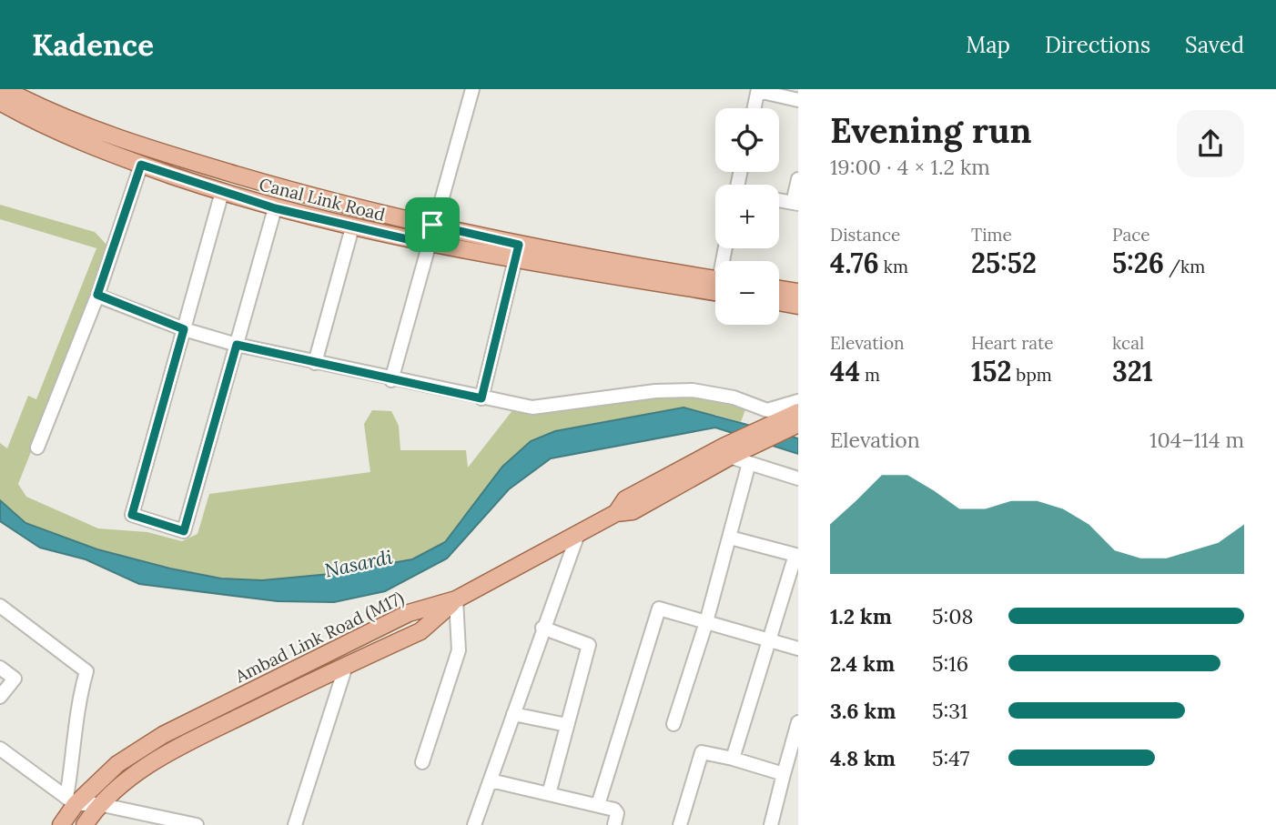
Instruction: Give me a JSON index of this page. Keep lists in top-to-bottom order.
{
  "streets": {
    "main road": ["Canal Link Road", "Ambad Link Road (M17)"]
  },
  "water": ["Nasardi"],
  "page": {
    "header": "Kadence",
    "nav": ["Map", "Directions", "Saved"],
    "heading": ["Evening run", "19:00 · 4 × 1.2 km"],
    "map_buttons": ["+", "−"],
    "stats": [
      ["Distance", "4.76 km"],
      ["Time", "25:52"],
      ["Pace", "5:26 /km"],
      ["Elevation", "44 m"],
      ["Heart rate", "152 bpm"],
      ["kcal", "321"]
    ],
    "chart": ["Elevation", "104–114 m"],
    "list": [
      {
        "name": "1.2 km",
        "note": "5:08"
      },
      {
        "name": "2.4 km",
        "note": "5:16"
      },
      {
        "name": "3.6 km",
        "note": "5:31"
      },
      {
        "name": "4.8 km",
        "note": "5:47"
      }
    ]
  }
}
